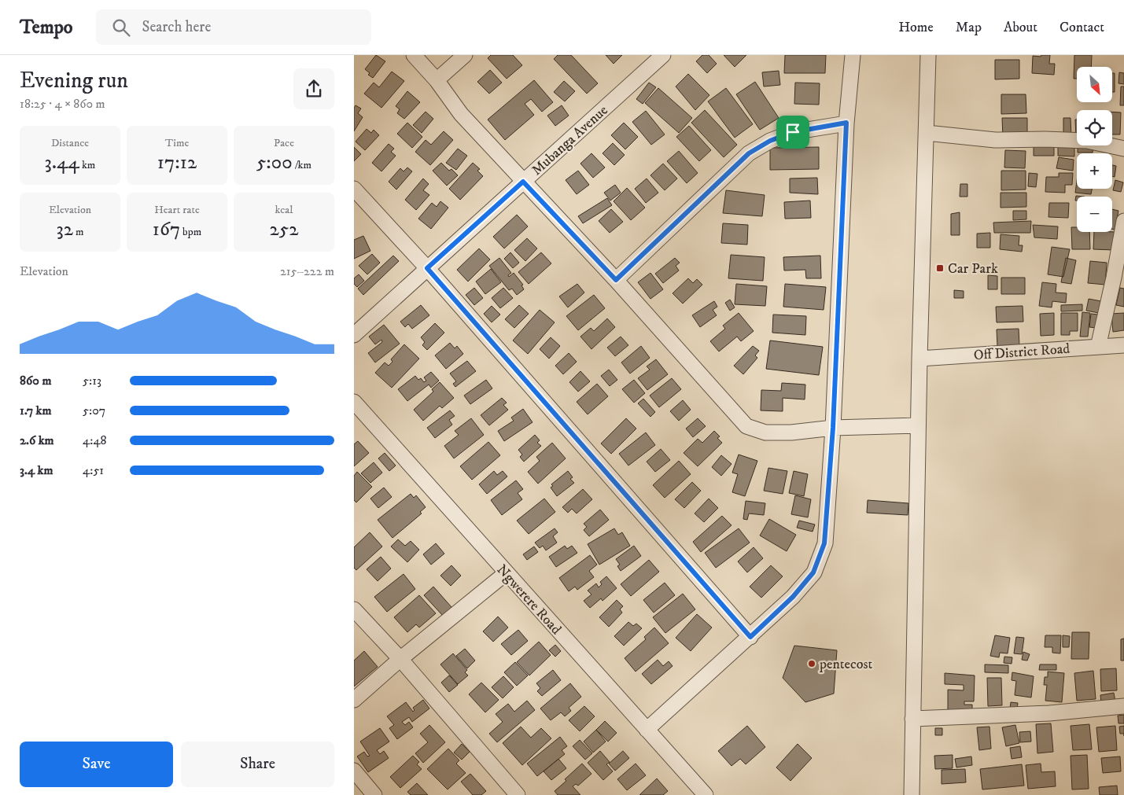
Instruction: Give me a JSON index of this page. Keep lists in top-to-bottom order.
{
  "streets": {
    "street": ["Mubanga Avenue", "Off District Road", "Ngwerere Road"]
  },
  "places": {
    "transit": ["Car Park"],
    "other": ["pentecost"]
  },
  "north": "bottom right",
  "page": {
    "header": "Tempo",
    "search": "Search here",
    "nav": [
      "Home",
      "Map",
      "About",
      "Contact"
    ],
    "heading": ["Evening run", "18:25 · 4 × 860 m"],
    "map_buttons": ["+", "−"],
    "stats": [
      ["Distance", "3.44 km"],
      ["Time", "17:12"],
      ["Pace", "5:00 /km"],
      ["Elevation", "32 m"],
      ["Heart rate", "167 bpm"],
      ["kcal", "252"]
    ],
    "chart": ["Elevation", "215–222 m"],
    "list": [
      {
        "name": "860 m",
        "note": "5:13"
      },
      {
        "name": "1.7 km",
        "note": "5:07"
      },
      {
        "name": "2.6 km",
        "note": "4:48"
      },
      {
        "name": "3.4 km",
        "note": "4:51"
      }
    ],
    "buttons": ["Save", "Share"]
  }
}
